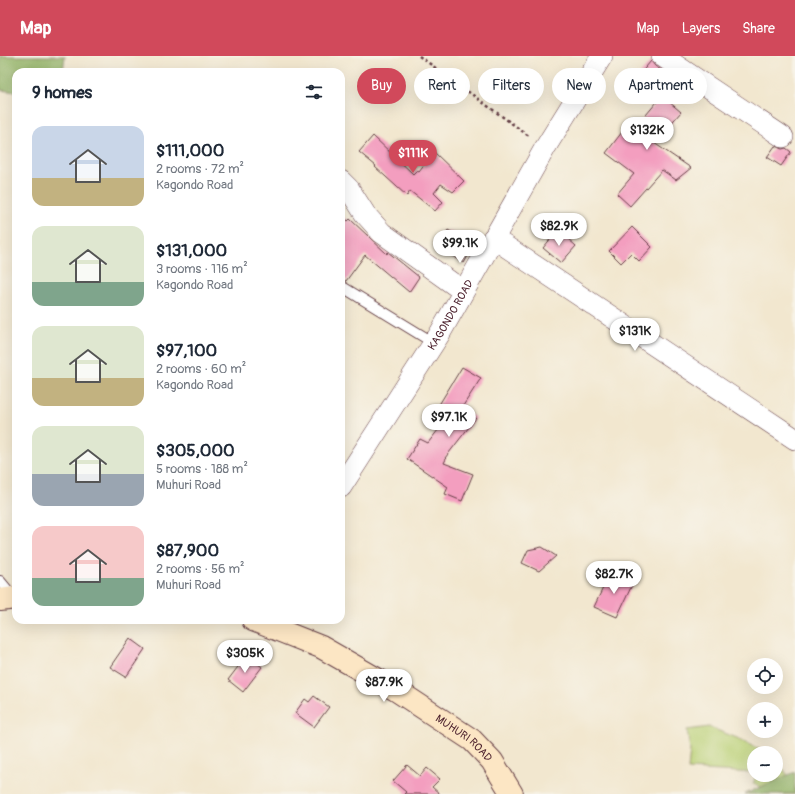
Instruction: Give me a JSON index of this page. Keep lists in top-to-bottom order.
{
  "streets": {
    "main road": ["MUHURI ROAD"],
    "street": ["KAGONDO ROAD"]
  },
  "page": {
    "header": "Map",
    "nav": ["Map", "Layers", "Share"],
    "chip": [
      "Buy",
      "Rent",
      "Filters",
      "New",
      "Apartment"
    ],
    "heading": "9 homes",
    "list": [
      {
        "name": "$111,000",
        "note": "2 rooms · 72 m² · Kagondo Road"
      },
      {
        "name": "$131,000",
        "note": "3 rooms · 116 m² · Kagondo Road"
      },
      {
        "name": "$97,100",
        "note": "2 rooms · 60 m² · Kagondo Road"
      },
      {
        "name": "$305,000",
        "note": "5 rooms · 188 m² · Muhuri Road"
      },
      {
        "name": "$87,900",
        "note": "2 rooms · 56 m² · Muhuri Road"
      }
    ],
    "price": [
      "$132K",
      "$111K",
      "$82.9K",
      "$99.1K",
      "$131K",
      "$97.1K",
      "$82.7K",
      "$305K",
      "$87.9K"
    ],
    "map_buttons": ["+", "−"]
  }
}
